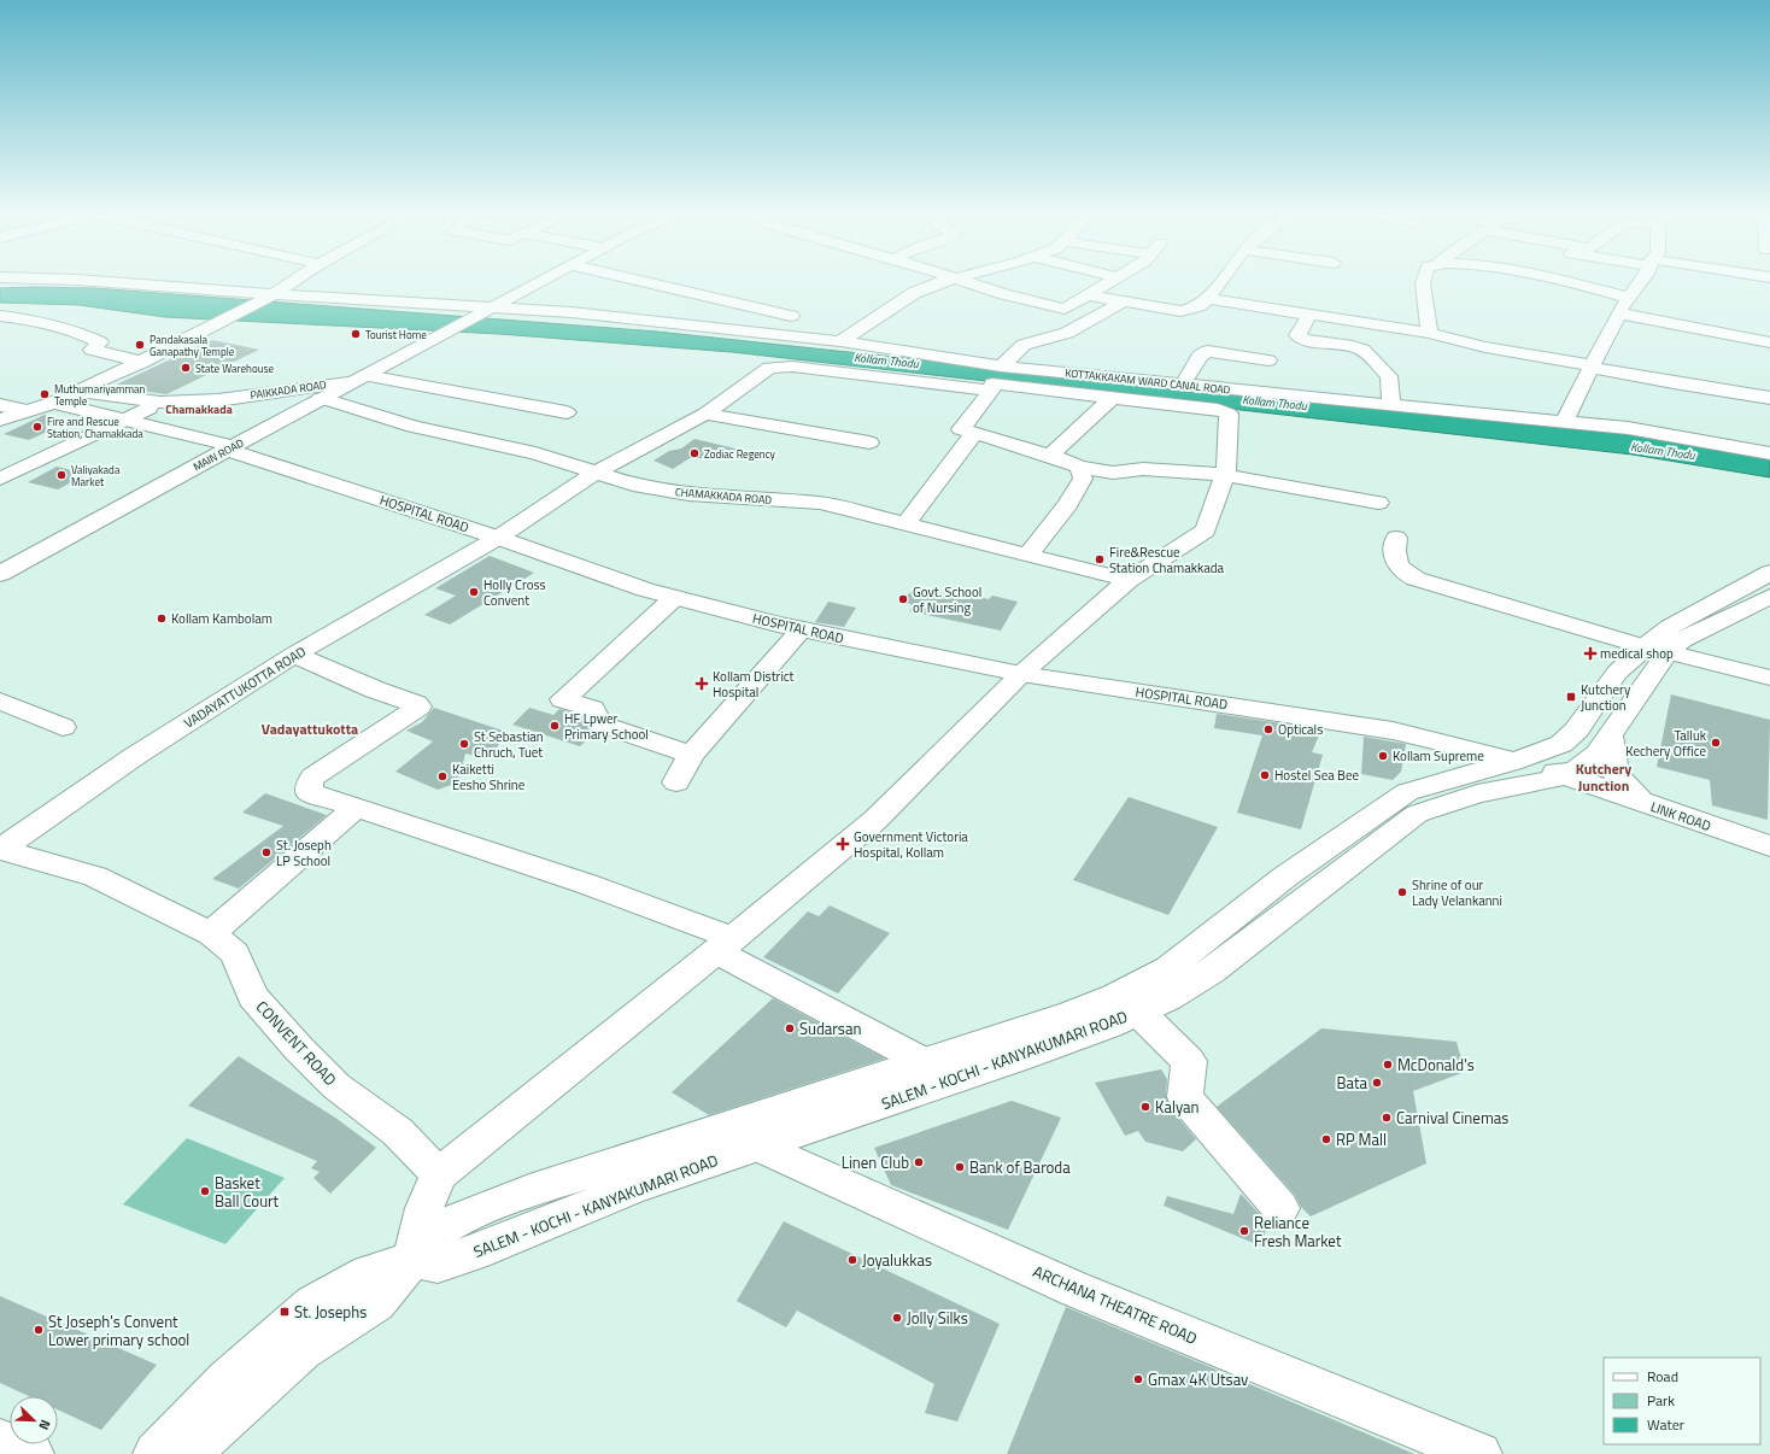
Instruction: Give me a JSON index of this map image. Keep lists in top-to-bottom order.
{
  "streets": {
    "street": [
      "KOTTAKKAKAM WARD CANAL ROAD",
      "PAIKKADA ROAD",
      "MAIN ROAD",
      "CHAMAKKADA ROAD",
      "HOSPITAL ROAD",
      "VADAYATTUKOTTA ROAD",
      "LINK ROAD",
      "CONVENT ROAD",
      "SALEM - KOCHI - KANYAKUMARI ROAD",
      "ARCHANA THEATRE ROAD"
    ]
  },
  "crossings": [
    ["KOTTAKKAKAM WARD CANAL ROAD", "MAIN ROAD"],
    ["PAIKKADA ROAD", "MAIN ROAD"],
    ["MAIN ROAD", "CHAMAKKADA ROAD"],
    ["MAIN ROAD", "HOSPITAL ROAD"],
    ["CHAMAKKADA ROAD", "VADAYATTUKOTTA ROAD"],
    ["HOSPITAL ROAD", "VADAYATTUKOTTA ROAD"],
    ["HOSPITAL ROAD", "LINK ROAD"],
    ["HOSPITAL ROAD", "SALEM - KOCHI - KANYAKUMARI ROAD"],
    ["VADAYATTUKOTTA ROAD", "CONVENT ROAD"],
    ["LINK ROAD", "SALEM - KOCHI - KANYAKUMARI ROAD"],
    ["SALEM - KOCHI - KANYAKUMARI ROAD", "ARCHANA THEATRE ROAD"]
  ],
  "districts": ["Chamakkada", "Vadayattukotta", "Kutchery Junction"],
  "water": ["Kollam Thodu"],
  "places": {
    "other": [
      "Tourist Home",
      "Pandakasala Ganapathy Temple",
      "State Warehouse",
      "Muthumariyamman Temple",
      "Fire and Rescue Station, Chamakkada",
      "Zodiac Regency",
      "Valiyakada Market",
      "Fire&Rescue Station Chamakkada",
      "Holly Cross Convent",
      "Govt. School of Nursing",
      "Kollam Kambolam",
      "HF Lpwer Primary School",
      "Opticals",
      "Talluk Kechery Office",
      "St Sebastian Chruch, Tuet",
      "Kollam Supreme",
      "Hostel Sea Bee",
      "Kaiketti Eesho Shrine",
      "St. Joseph LP School",
      "Shrine of our Lady Velankanni",
      "Sudarsan",
      "McDonald's",
      "Bata",
      "Kalyan",
      "Carnival Cinemas",
      "RP Mall",
      "Linen Club",
      "Bank of Baroda",
      "Basket Ball Court",
      "Reliance Fresh Market",
      "Joyalukkas",
      "Jolly Silks",
      "St Joseph's Convent Lower primary school",
      "Gmax 4K Utsav"
    ],
    "health": ["medical shop", "Kollam District Hospital", "Government Victoria Hospital, Kollam"],
    "transit": ["Kutchery Junction", "St. Josephs"]
  },
  "legend": ["Road", "Park", "Water"],
  "north": "bottom right"
}
